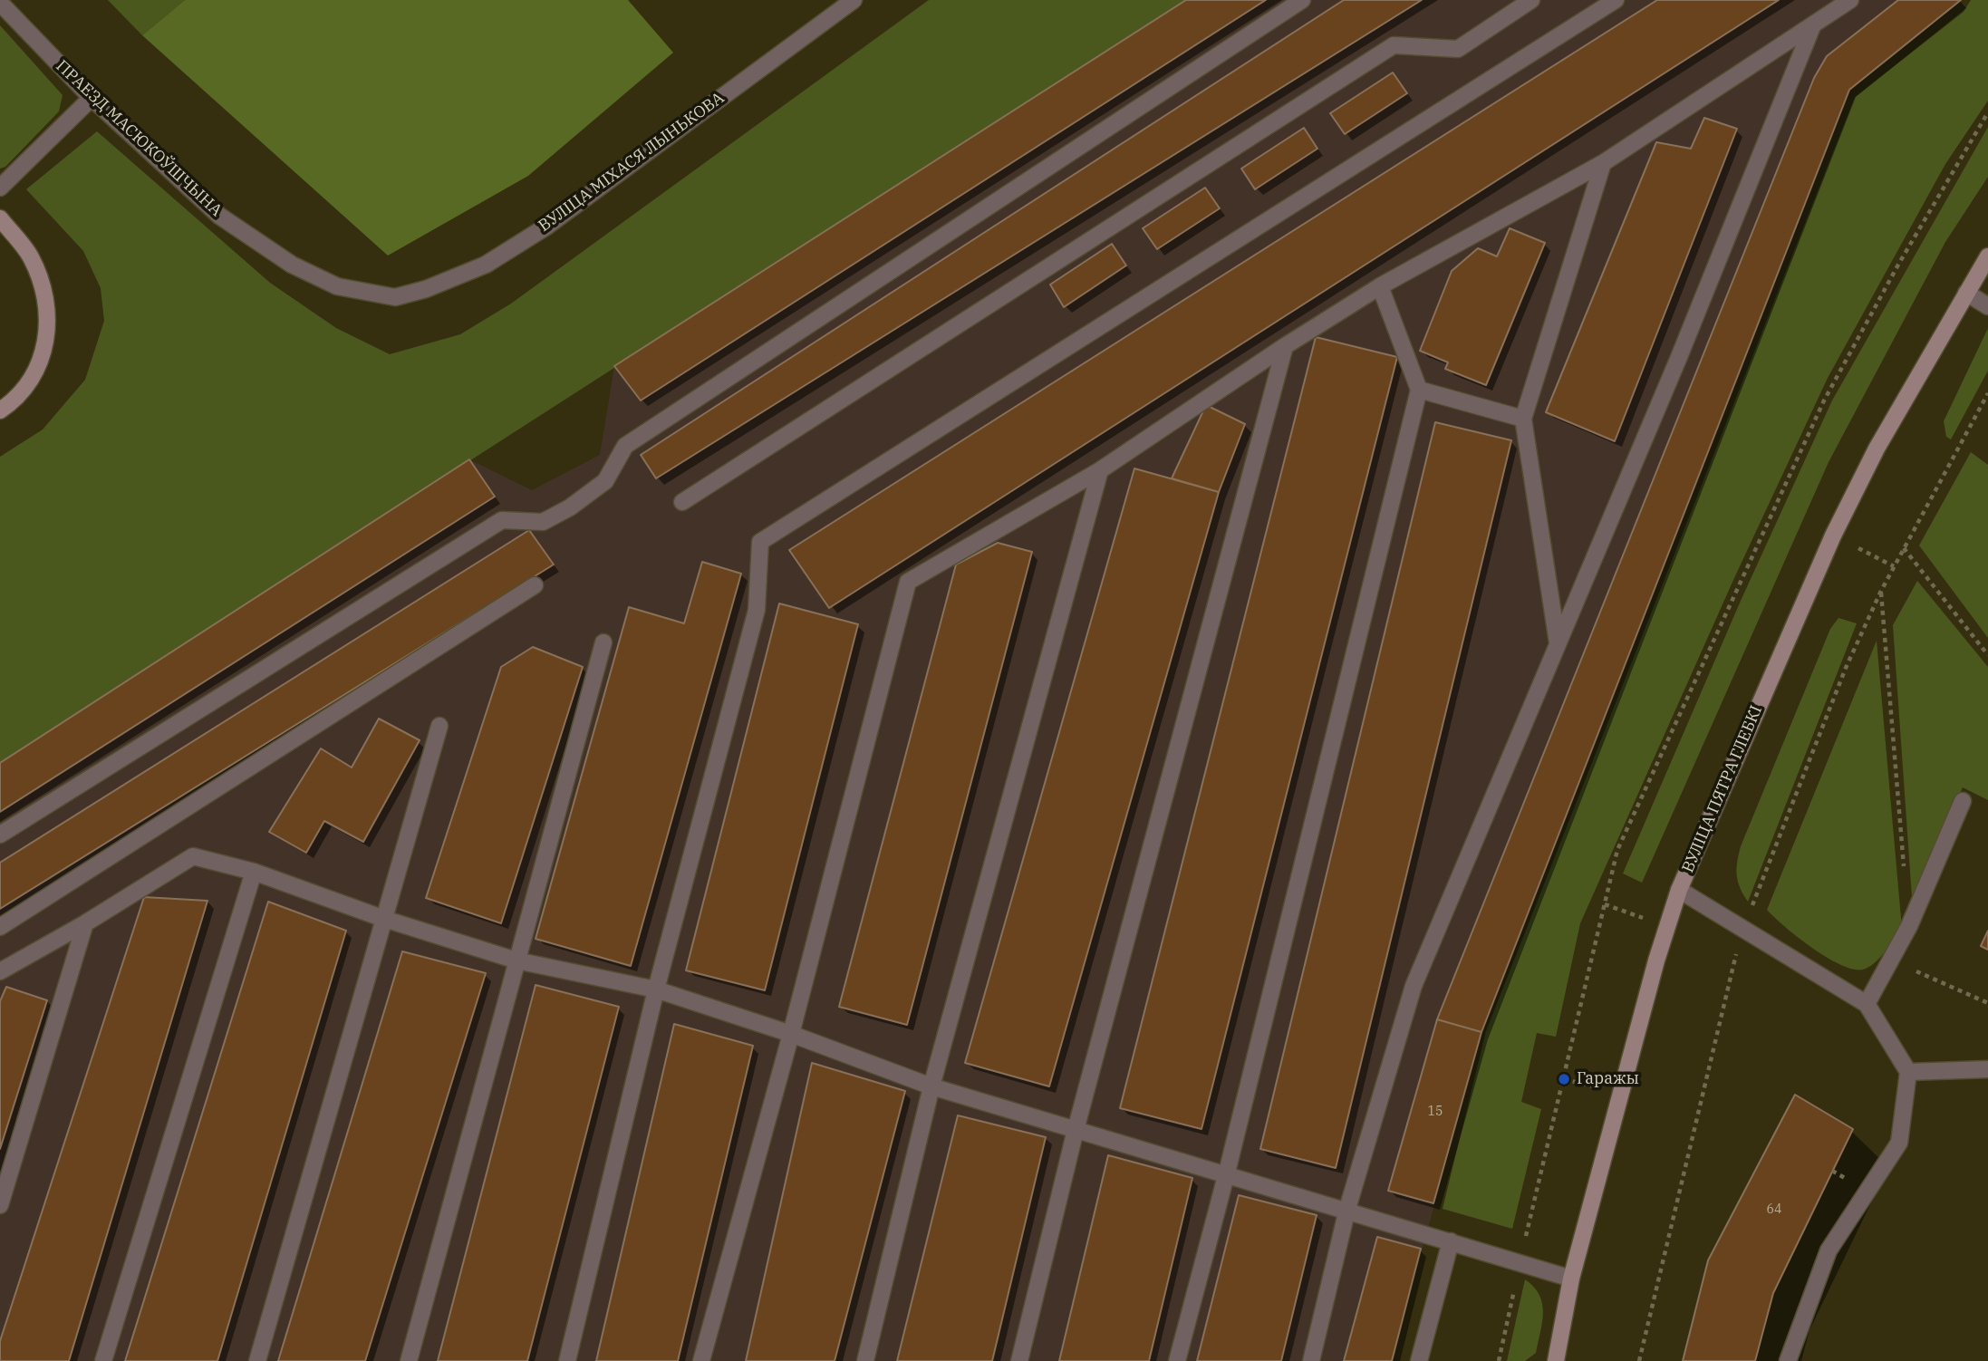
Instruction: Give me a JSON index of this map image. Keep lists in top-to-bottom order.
{
  "streets": {
    "main road": ["ВУЛІЦА ПЯТРА ГЛЕБКІ"],
    "street": ["ПРАЕЗД МАСЮКОЎШЧЫНА", "ВУЛІЦА МІХАСЯ ЛЫНЬКОВА"]
  },
  "crossings": [
    ["ПРАЕЗД МАСЮКОЎШЧЫНА", "ВУЛІЦА МІХАСЯ ЛЫНЬКОВА"]
  ],
  "places": ["Гаражы"],
  "house_numbers": ["15", "64"]
}
